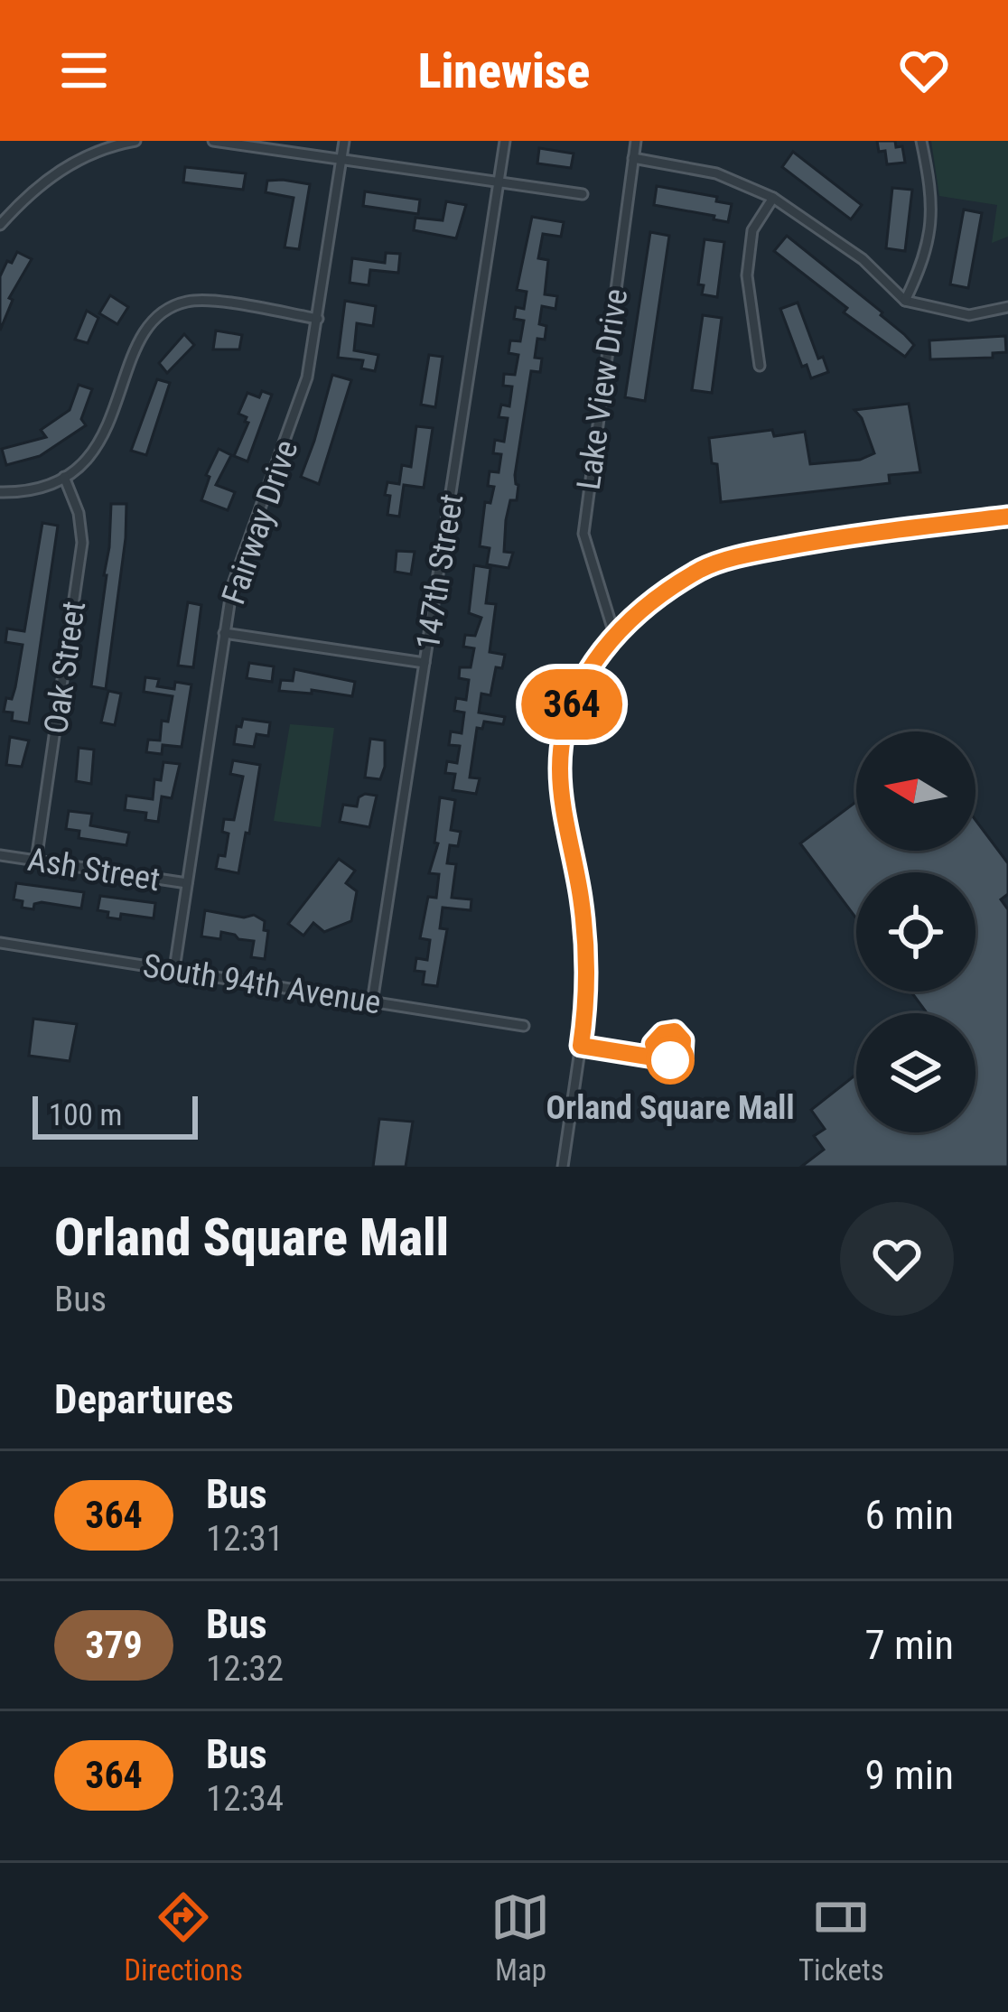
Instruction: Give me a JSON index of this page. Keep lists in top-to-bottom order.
{
  "streets": {
    "street": [
      "Lake View Drive",
      "Fairway Drive",
      "147th Street",
      "Oak Street",
      "Ash Street",
      "South 94th Avenue"
    ]
  },
  "crossings": [
    ["Fairway Drive", "Ash Street"],
    ["Fairway Drive", "South 94th Avenue"],
    ["147th Street", "South 94th Avenue"],
    ["Oak Street", "Ash Street"]
  ],
  "places": ["Orland Square Mall"],
  "lines": ["bus line 364"],
  "scale_bar": "100 m",
  "north": "left",
  "page": {
    "header": "Linewise",
    "on_map": "364",
    "scale": "100 m",
    "heading": [
      ["Orland Square Mall", "Bus"],
      "Departures"
    ],
    "list": [
      {
        "mark": "364",
        "name": "Bus",
        "note": "12:31",
        "value": "6 min"
      },
      {
        "mark": "379",
        "name": "Bus",
        "note": "12:32",
        "value": "7 min"
      },
      {
        "mark": "364",
        "name": "Bus",
        "note": "12:34",
        "value": "9 min"
      }
    ],
    "tabs": ["Directions", "Map", "Tickets"]
  }
}
